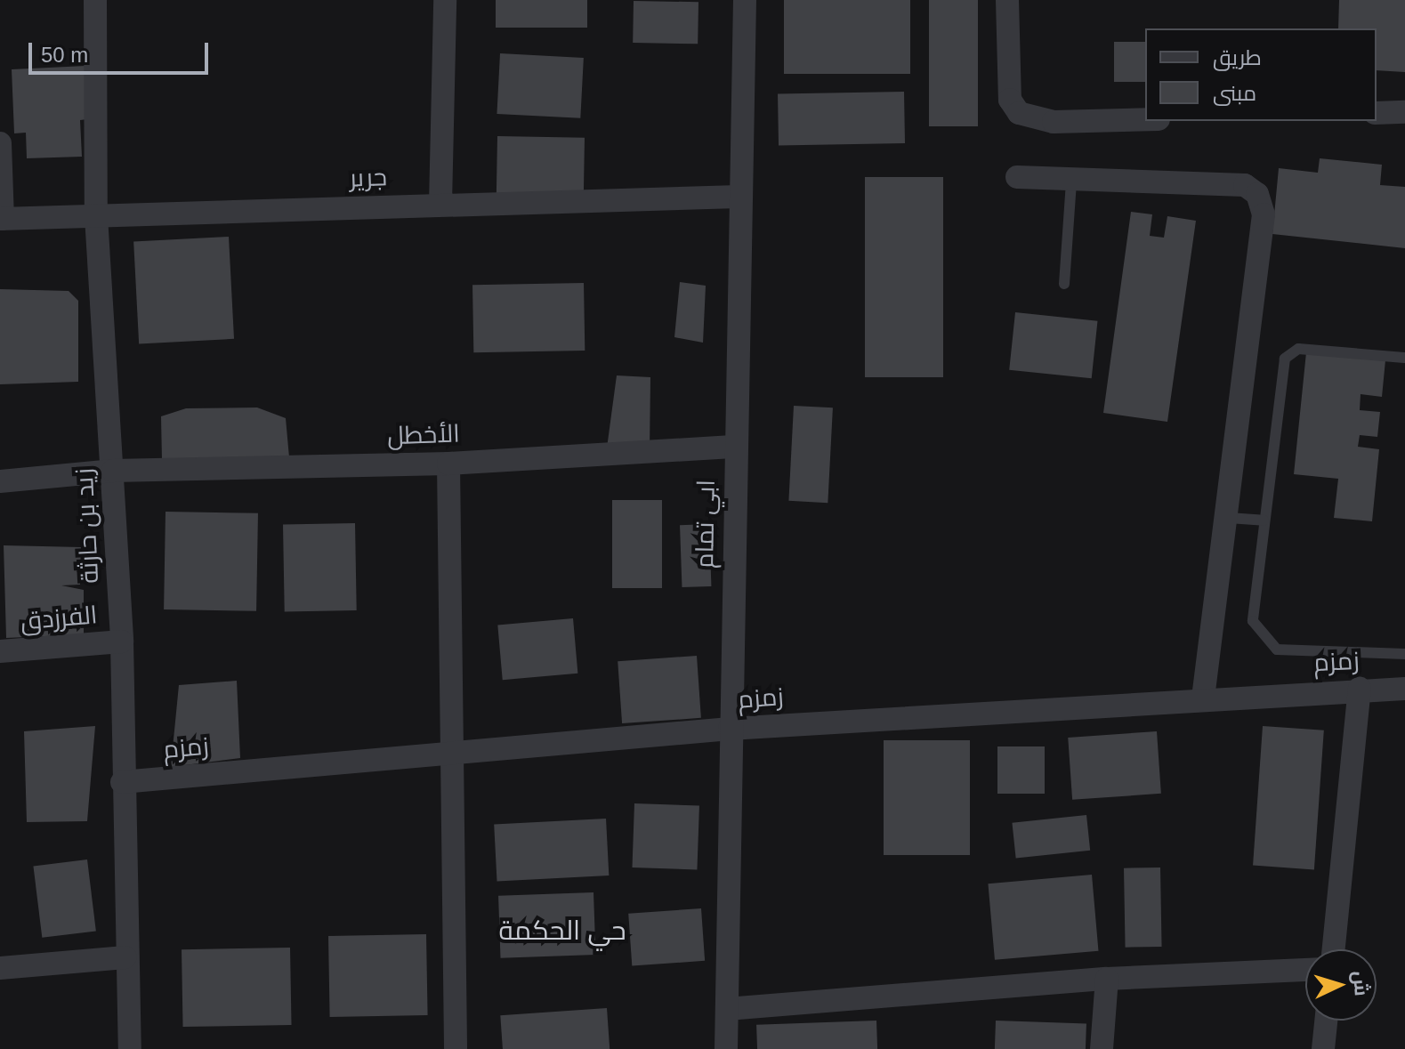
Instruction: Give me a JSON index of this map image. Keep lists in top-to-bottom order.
{
  "streets": {
    "street": [
      "جرير",
      "الأخطل",
      "ابي تمام",
      "زيد بن حارثة",
      "الفرزدق",
      "زمزم"
    ]
  },
  "crossings": [
    ["جرير", "ابي تمام"],
    ["جرير", "زيد بن حارثة"],
    ["الأخطل", "ابي تمام"],
    ["الأخطل", "زيد بن حارثة"],
    ["ابي تمام", "زمزم"],
    ["زيد بن حارثة", "الفرزدق"],
    ["زيد بن حارثة", "زمزم"]
  ],
  "districts": ["حي الحكمة"],
  "legend": ["طريق", "مبنى"],
  "scale_bar": "50 m",
  "north": "right"
}
